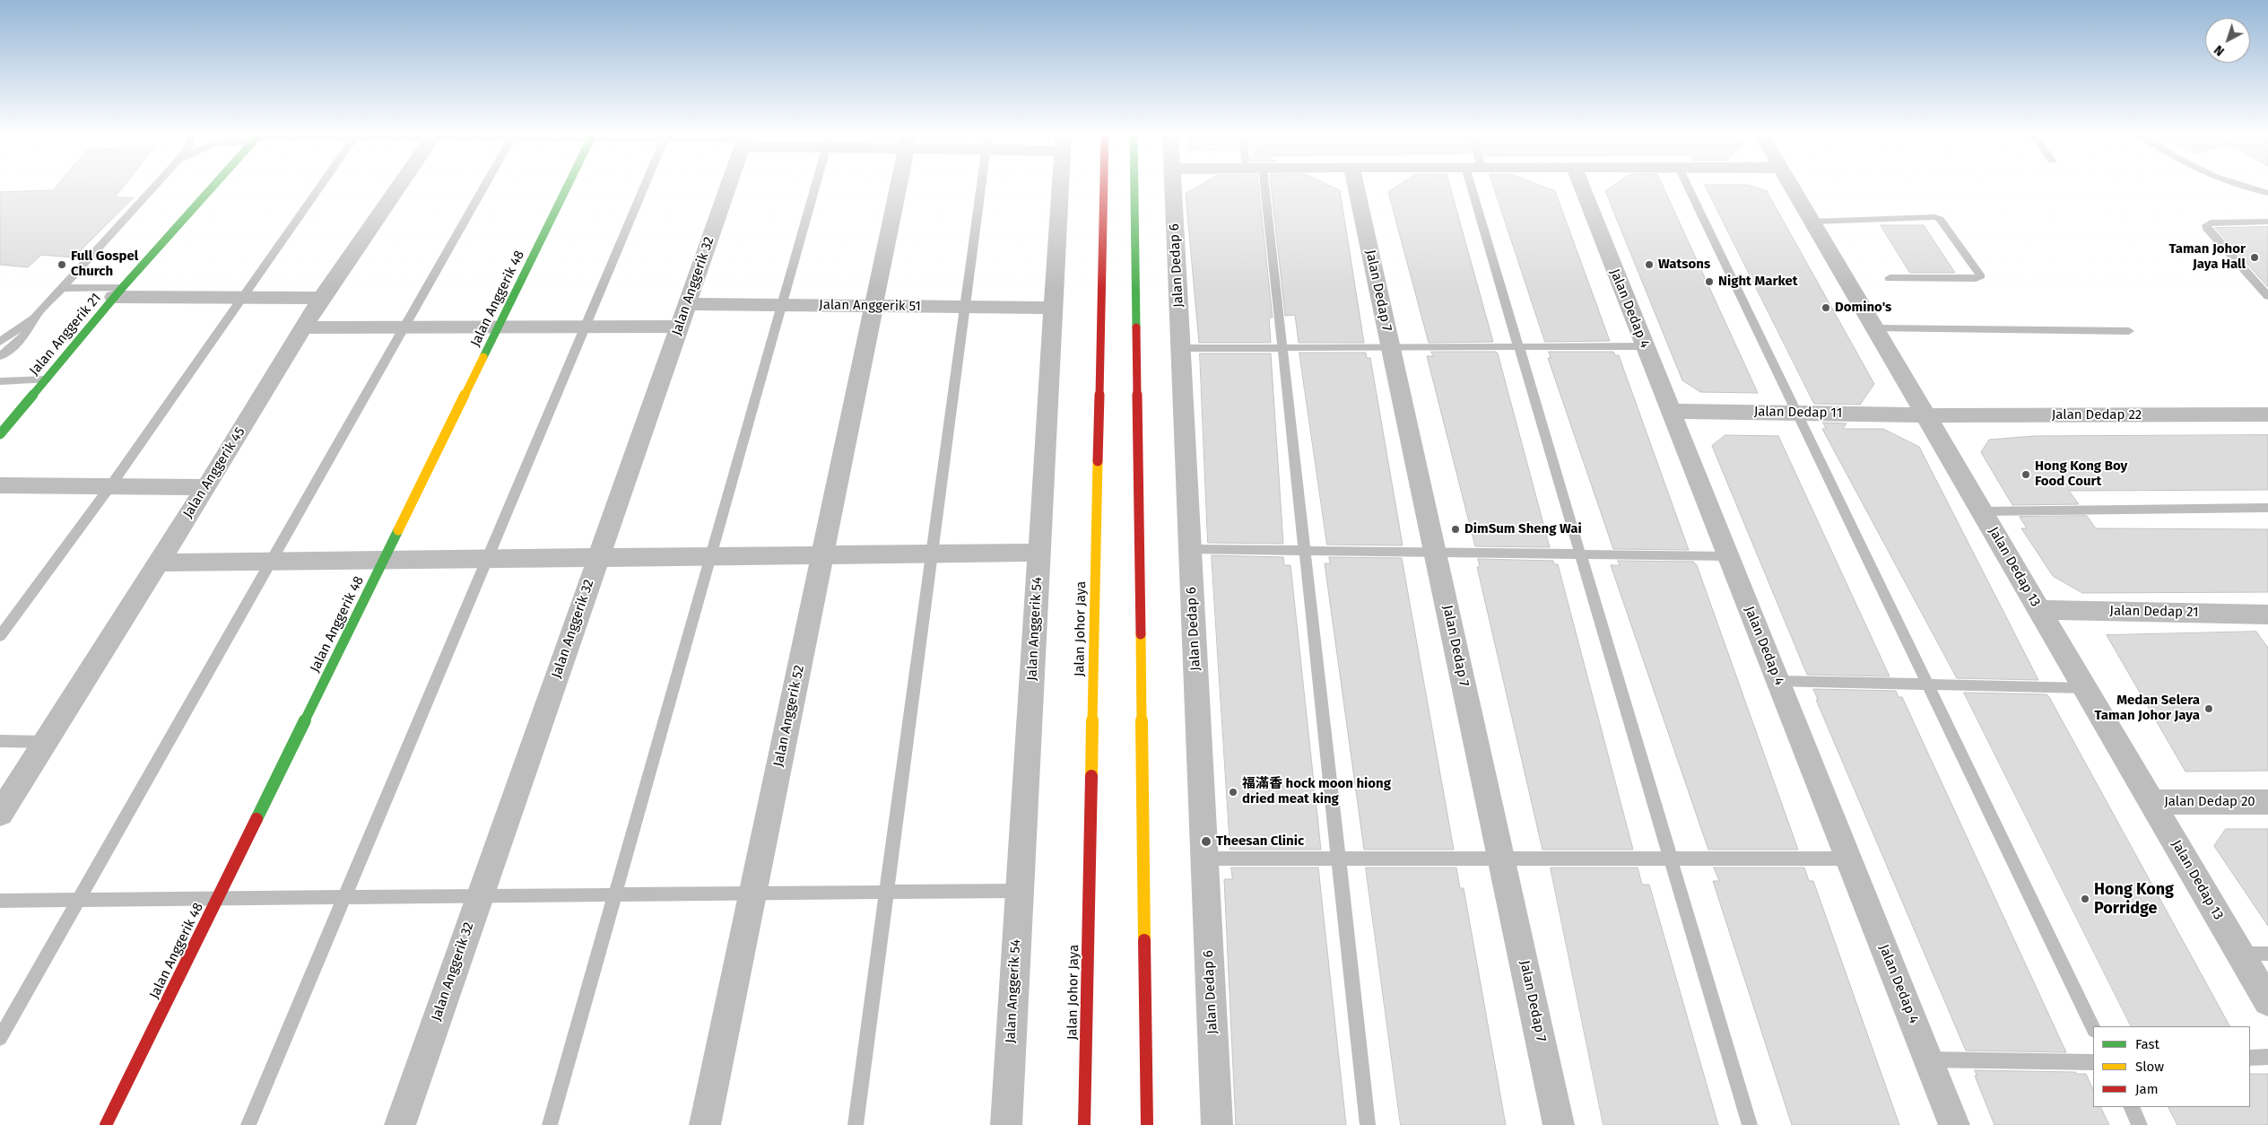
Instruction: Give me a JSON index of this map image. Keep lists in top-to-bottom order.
{
  "streets": {
    "main road": ["Jalan Anggerik 48", "Jalan Anggerik 21", "Jalan Johor Jaya"],
    "street": [
      "Jalan Dedap 6",
      "Jalan Anggerik 32",
      "Jalan Dedap 7",
      "Jalan Anggerik 51",
      "Jalan Dedap 4",
      "Jalan Dedap 11",
      "Jalan Dedap 22",
      "Jalan Anggerik 45",
      "Jalan Dedap 13",
      "Jalan Dedap 21",
      "Jalan Anggerik 54",
      "Jalan Anggerik 52",
      "Jalan Dedap 20"
    ]
  },
  "crossings": [
    ["Jalan Anggerik 32", "Jalan Anggerik 51"],
    ["Jalan Anggerik 48", "Jalan Anggerik 51"],
    ["Jalan Anggerik 51", "Jalan Anggerik 45"],
    ["Jalan Anggerik 51", "Jalan Anggerik 54"],
    ["Jalan Anggerik 51", "Jalan Anggerik 52"],
    ["Jalan Dedap 4", "Jalan Dedap 11"],
    ["Jalan Dedap 11", "Jalan Dedap 22"],
    ["Jalan Dedap 11", "Jalan Dedap 13"],
    ["Jalan Dedap 22", "Jalan Dedap 13"],
    ["Jalan Dedap 13", "Jalan Dedap 21"],
    ["Jalan Dedap 13", "Jalan Dedap 20"]
  ],
  "places": [
    "Taman Johor Jaya Hall",
    "Full Gospel Church",
    "Watsons",
    "Night Market",
    "Domino's",
    "Hong Kong Boy Food Court",
    "DimSum Sheng Wai",
    "Medan Selera Taman Johor Jaya",
    "福滿香 hock moon hiong dried meat king",
    "Theesan Clinic",
    "Hong Kong Porridge"
  ],
  "legend": ["Fast", "Slow", "Jam"],
  "north": "bottom left"
}
